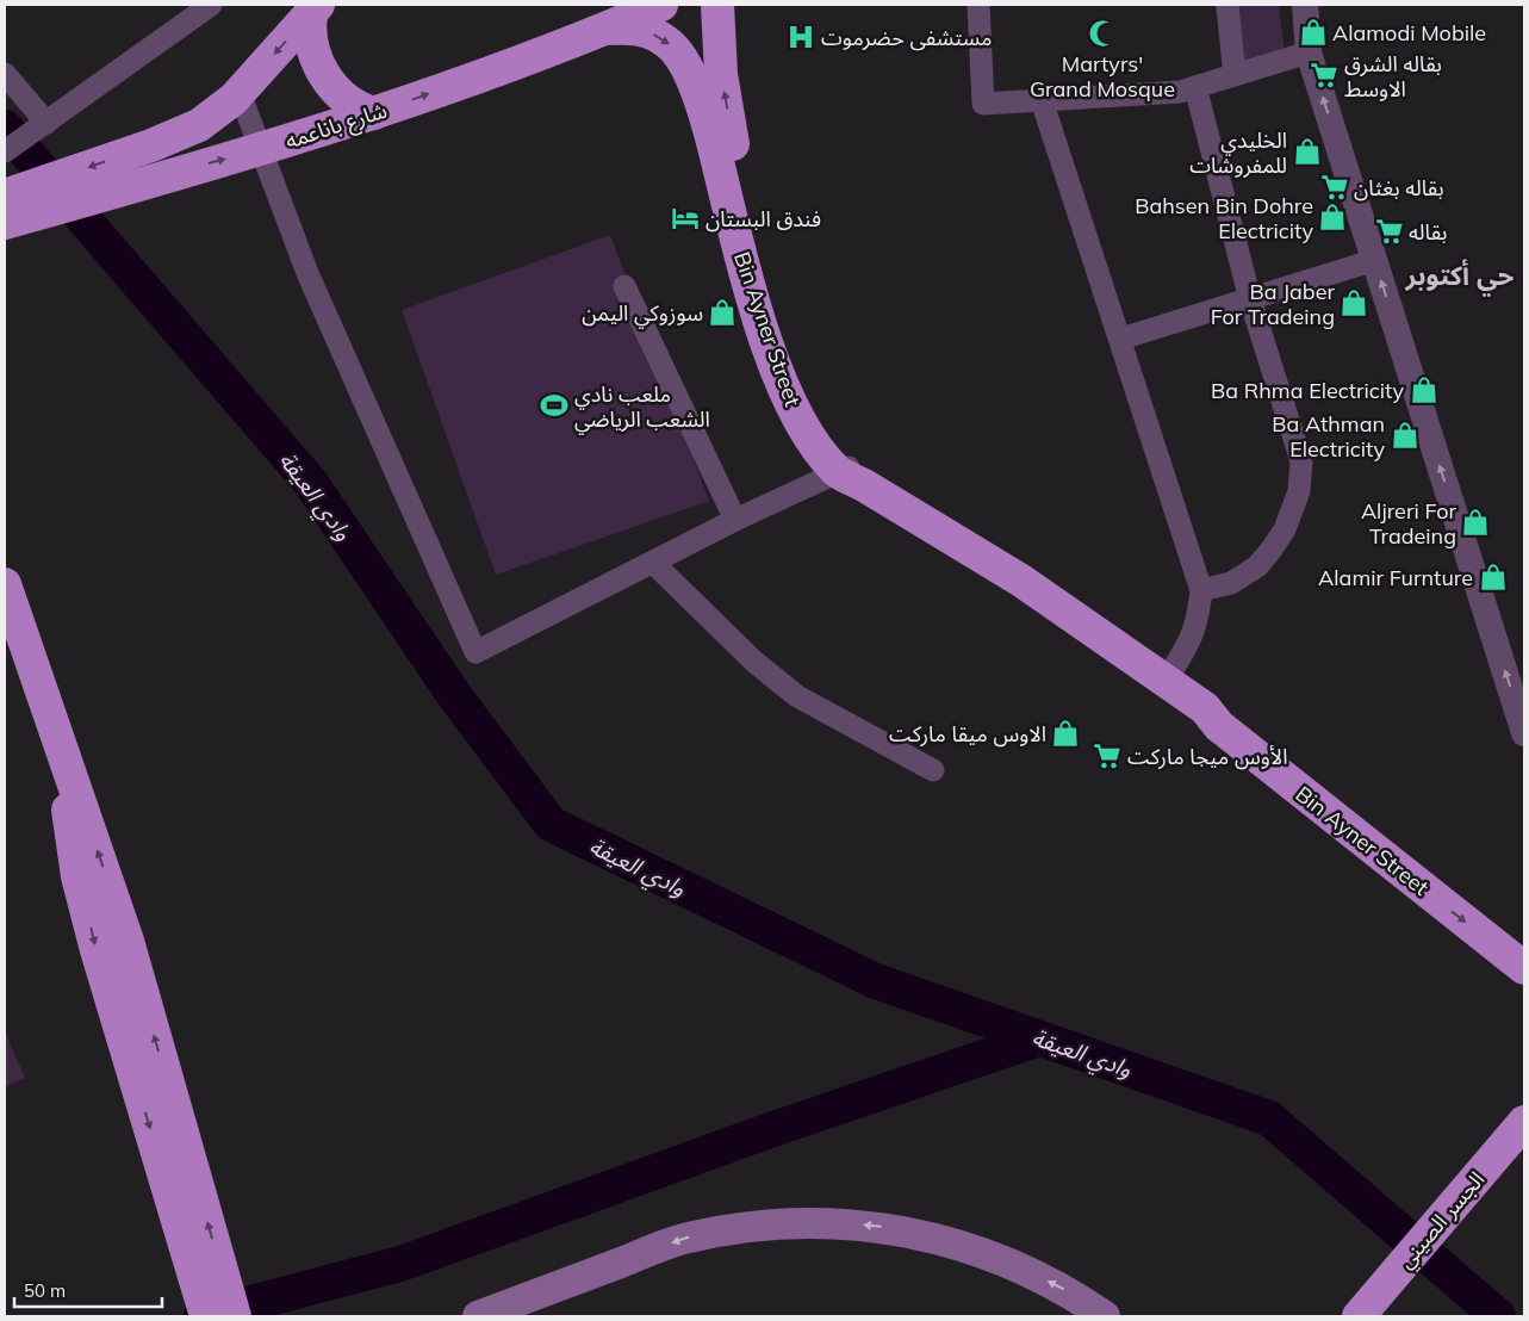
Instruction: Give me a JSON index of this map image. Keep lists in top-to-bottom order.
{
  "streets": {
    "highway": ["شارع باناعمه", "Bin Ayner Street", "الجسر الصيني"]
  },
  "crossings": [
    ["شارع باناعمه", "Bin Ayner Street"]
  ],
  "districts": ["حي أكتوبر"],
  "water": ["وادي العيقة"],
  "places": {
    "shop": [
      "Alamodi Mobile",
      "الخليدي للمفروشات",
      "Bahsen Bin Dohre Electricity",
      "Ba Jaber For Tradeing",
      "سوزوكي اليمن",
      "Ba Rhma Electricity",
      "Ba Athman Electricity",
      "Aljreri For Tradeing",
      "Alamir Furnture",
      "الاوس ميقا ماركت"
    ],
    "mosque": ["Martyrs' Grand Mosque"],
    "hospital": ["مستشفى حضرموت"],
    "supermarket": [
      "بقاله الشرق الاوسط",
      "بقاله بغثان",
      "بقاله",
      "الأوس ميجا ماركت"
    ],
    "hotel": ["فندق البستان"],
    "sports": ["ملعب نادي الشعب الرياضي"]
  },
  "scale_bar": "50 m"
}
